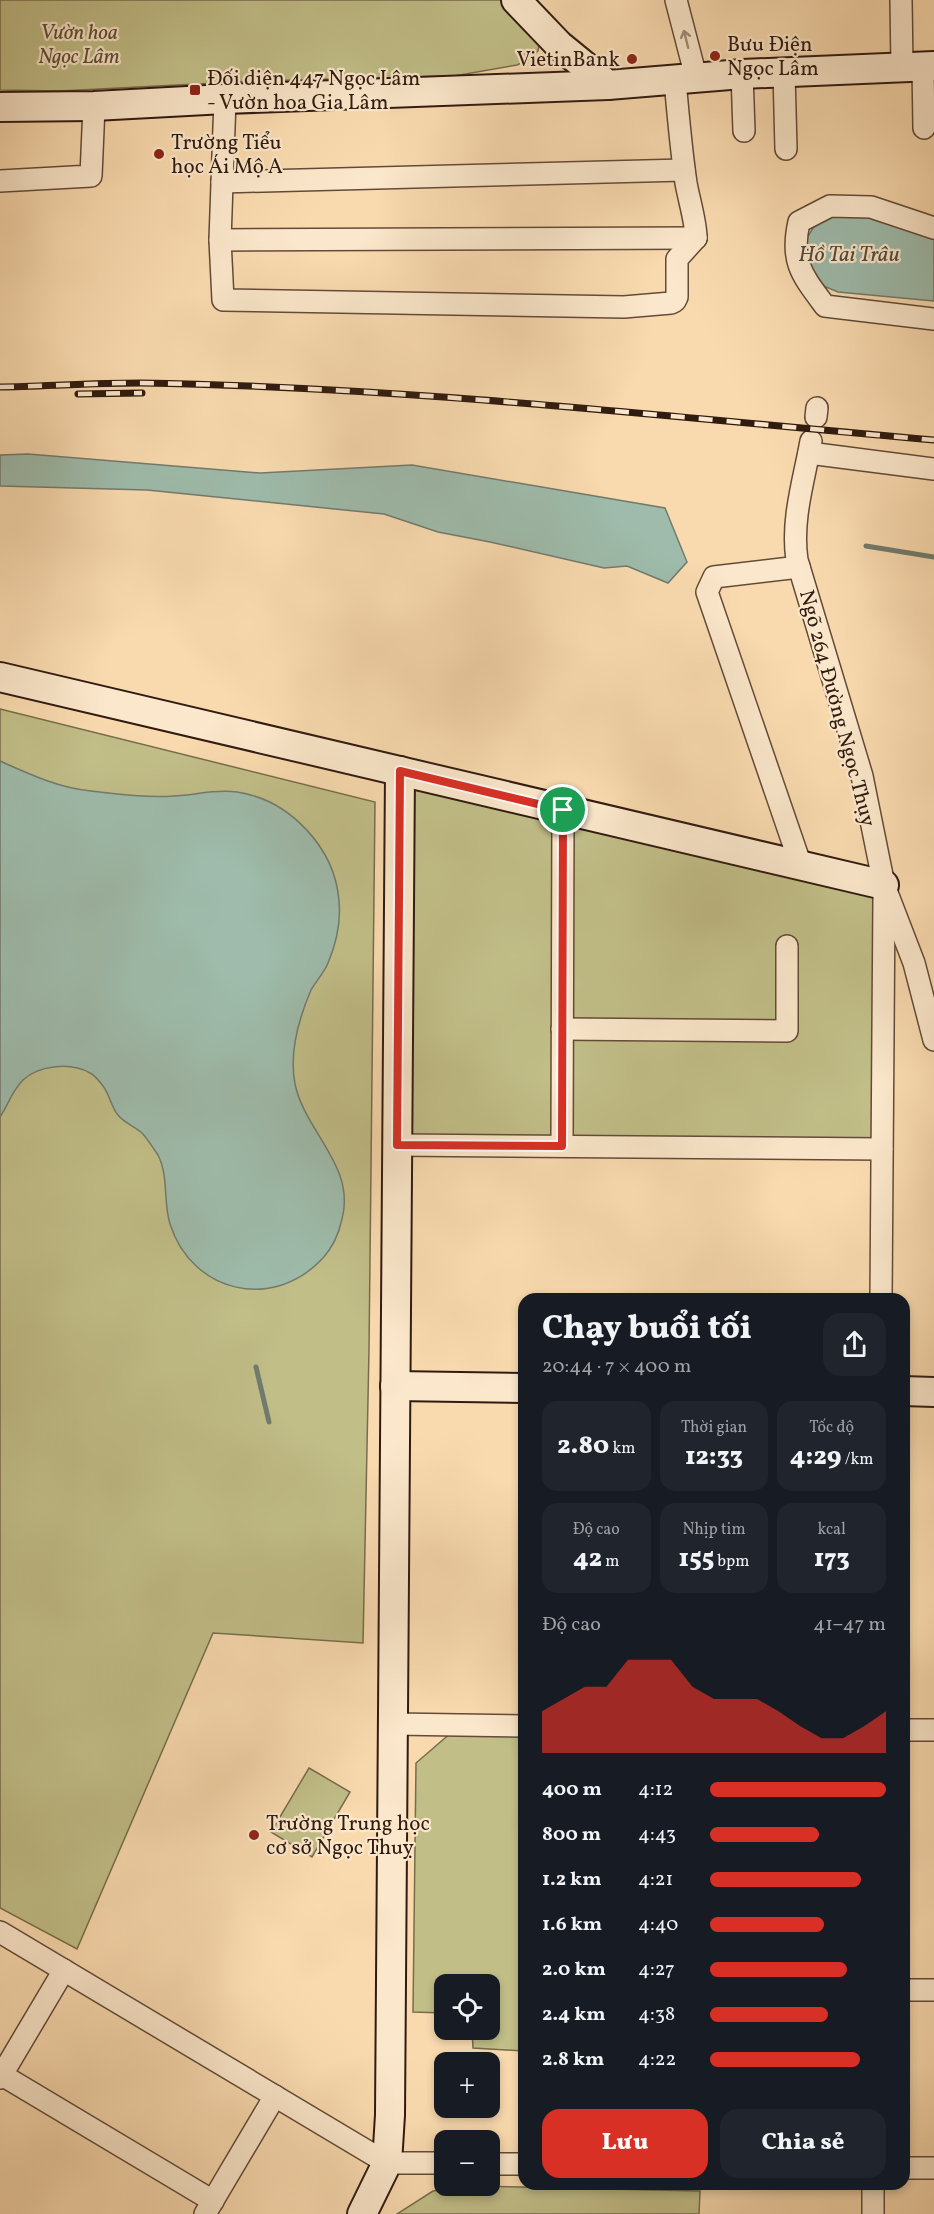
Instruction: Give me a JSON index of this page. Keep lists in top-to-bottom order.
{
  "streets": {
    "street": ["Ngõ 264 Đường Ngọc Thụy"]
  },
  "water": ["Hồ Tai Trâu"],
  "parks": ["Vườn hoa Ngọc Lâm"],
  "places": {
    "other": [
      "Bưu Điện Ngọc Lâm",
      "VietinBank",
      "Trường Tiểu học Ái Mộ A",
      "Trường Trung học cơ sở Ngọc Thuỵ"
    ],
    "transit": ["Đối diện 447 Ngọc Lâm - Vườn hoa Gia Lâm"]
  },
  "page": {
    "heading": ["Chạy buổi tối", "20:44 · 7 × 400 m"],
    "stats": [
      ["2.80 km"],
      ["Thời gian", "12:33"],
      ["Tốc độ", "4:29 /km"],
      ["Độ cao", "42 m"],
      ["Nhịp tim", "155 bpm"],
      ["kcal", "173"]
    ],
    "chart": ["Độ cao", "41–47 m"],
    "list": [
      {
        "name": "400 m",
        "note": "4:12"
      },
      {
        "name": "800 m",
        "note": "4:43"
      },
      {
        "name": "1.2 km",
        "note": "4:21"
      },
      {
        "name": "1.6 km",
        "note": "4:40"
      },
      {
        "name": "2.0 km",
        "note": "4:27"
      },
      {
        "name": "2.4 km",
        "note": "4:38"
      },
      {
        "name": "2.8 km",
        "note": "4:22"
      }
    ],
    "map_buttons": ["+", "−"],
    "buttons": ["Lưu", "Chia sẻ"]
  }
}
